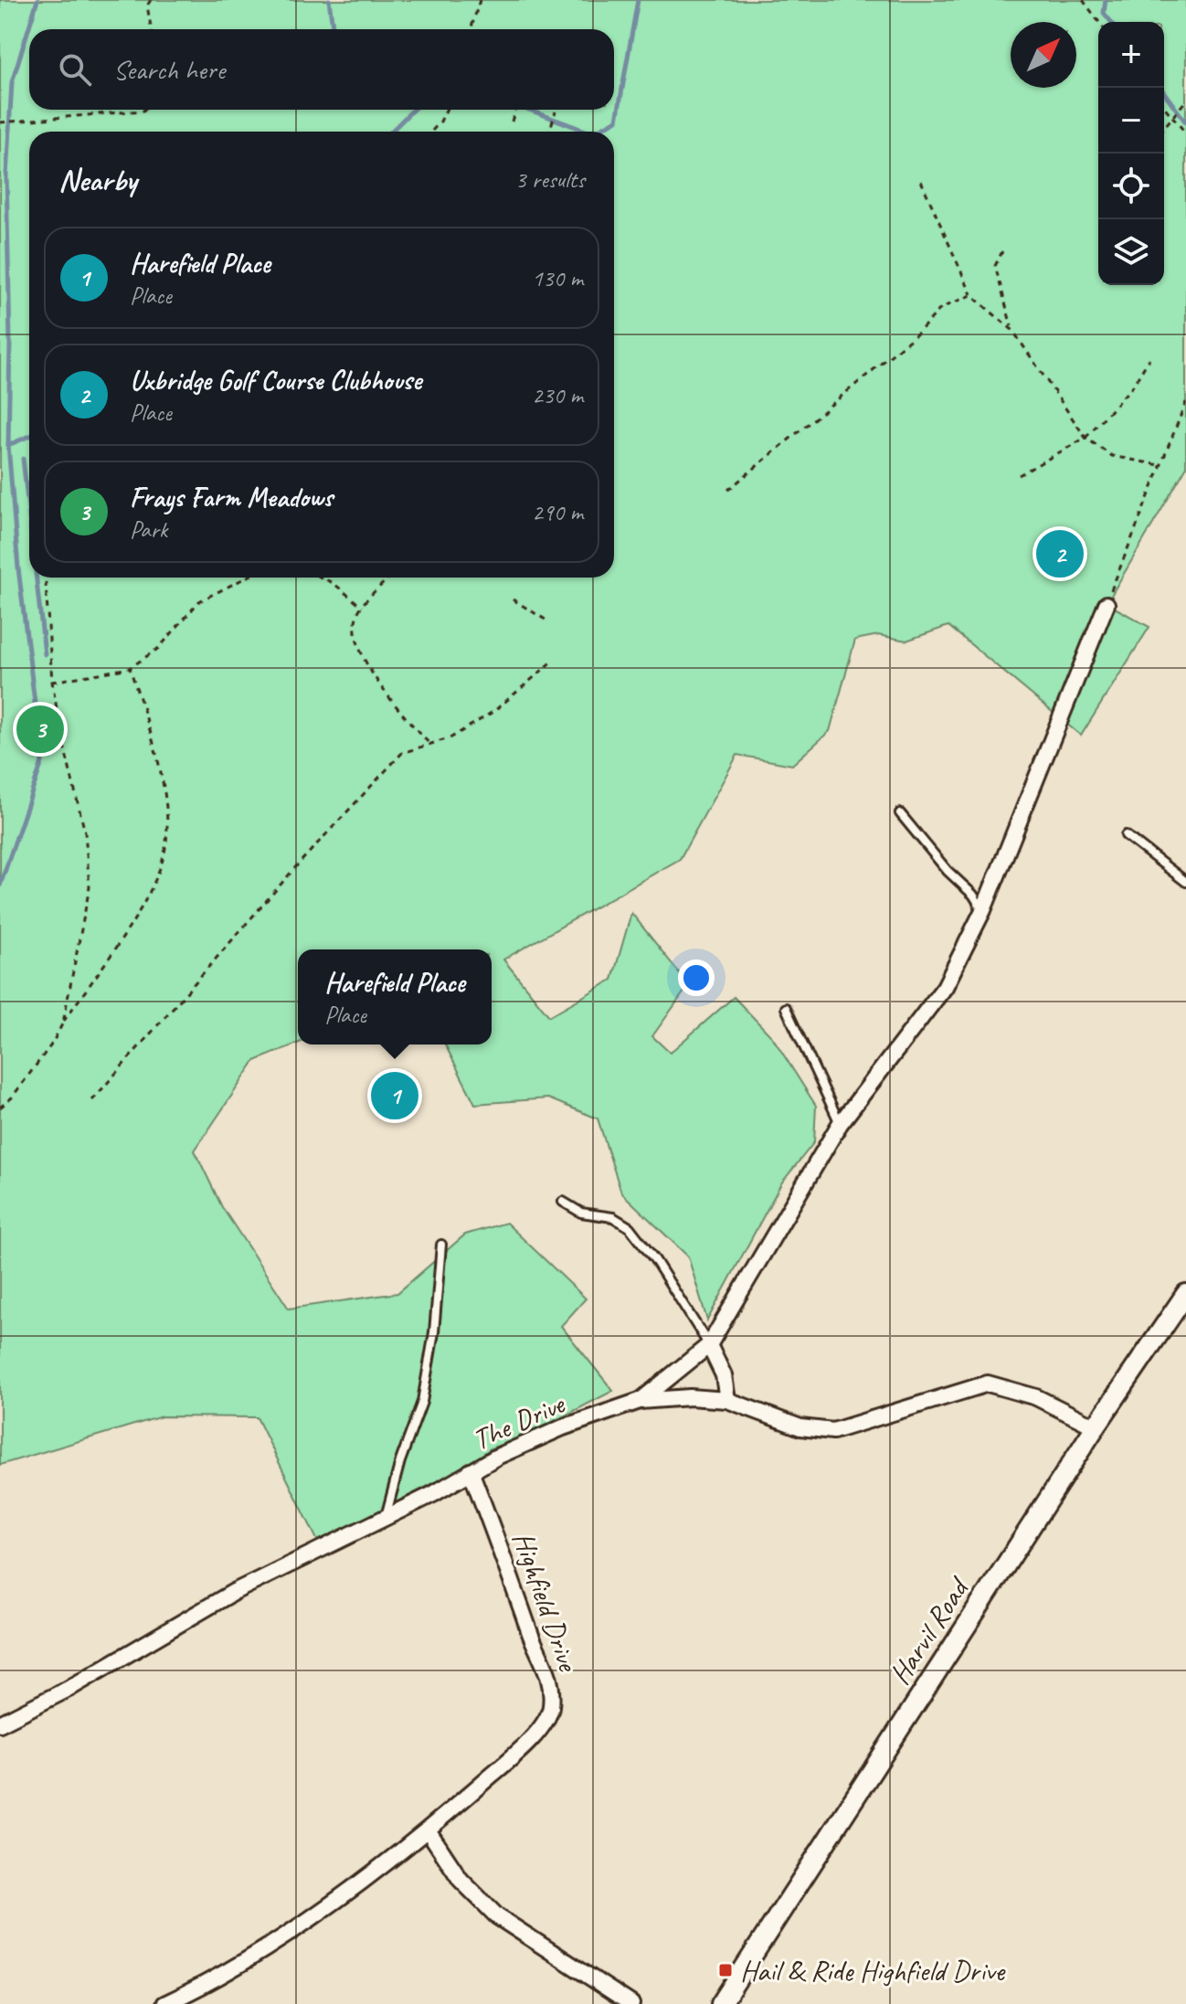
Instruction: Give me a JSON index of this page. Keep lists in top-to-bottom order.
{
  "streets": {
    "street": ["The Drive", "Highfield Drive", "Harvil Road"]
  },
  "crossings": [
    ["The Drive", "Highfield Drive"],
    ["The Drive", "Harvil Road"]
  ],
  "places": {
    "transit": ["Hail & Ride Highfield Drive"]
  },
  "north": "top right",
  "page": {
    "map_buttons": ["+", "−"],
    "search": "Search here",
    "heading": ["Nearby", "3 results"],
    "list": [
      {
        "mark": "1",
        "name": "Harefield Place",
        "note": "Place",
        "value": "130 m"
      },
      {
        "mark": "2",
        "name": "Uxbridge Golf Course Clubhouse",
        "note": "Place",
        "value": "230 m"
      },
      {
        "mark": "3",
        "name": "Frays Farm Meadows",
        "note": "Park",
        "value": "290 m"
      }
    ],
    "pins": ["2", "3", "1"],
    "popup": ["Harefield Place", "Place"]
  }
}
